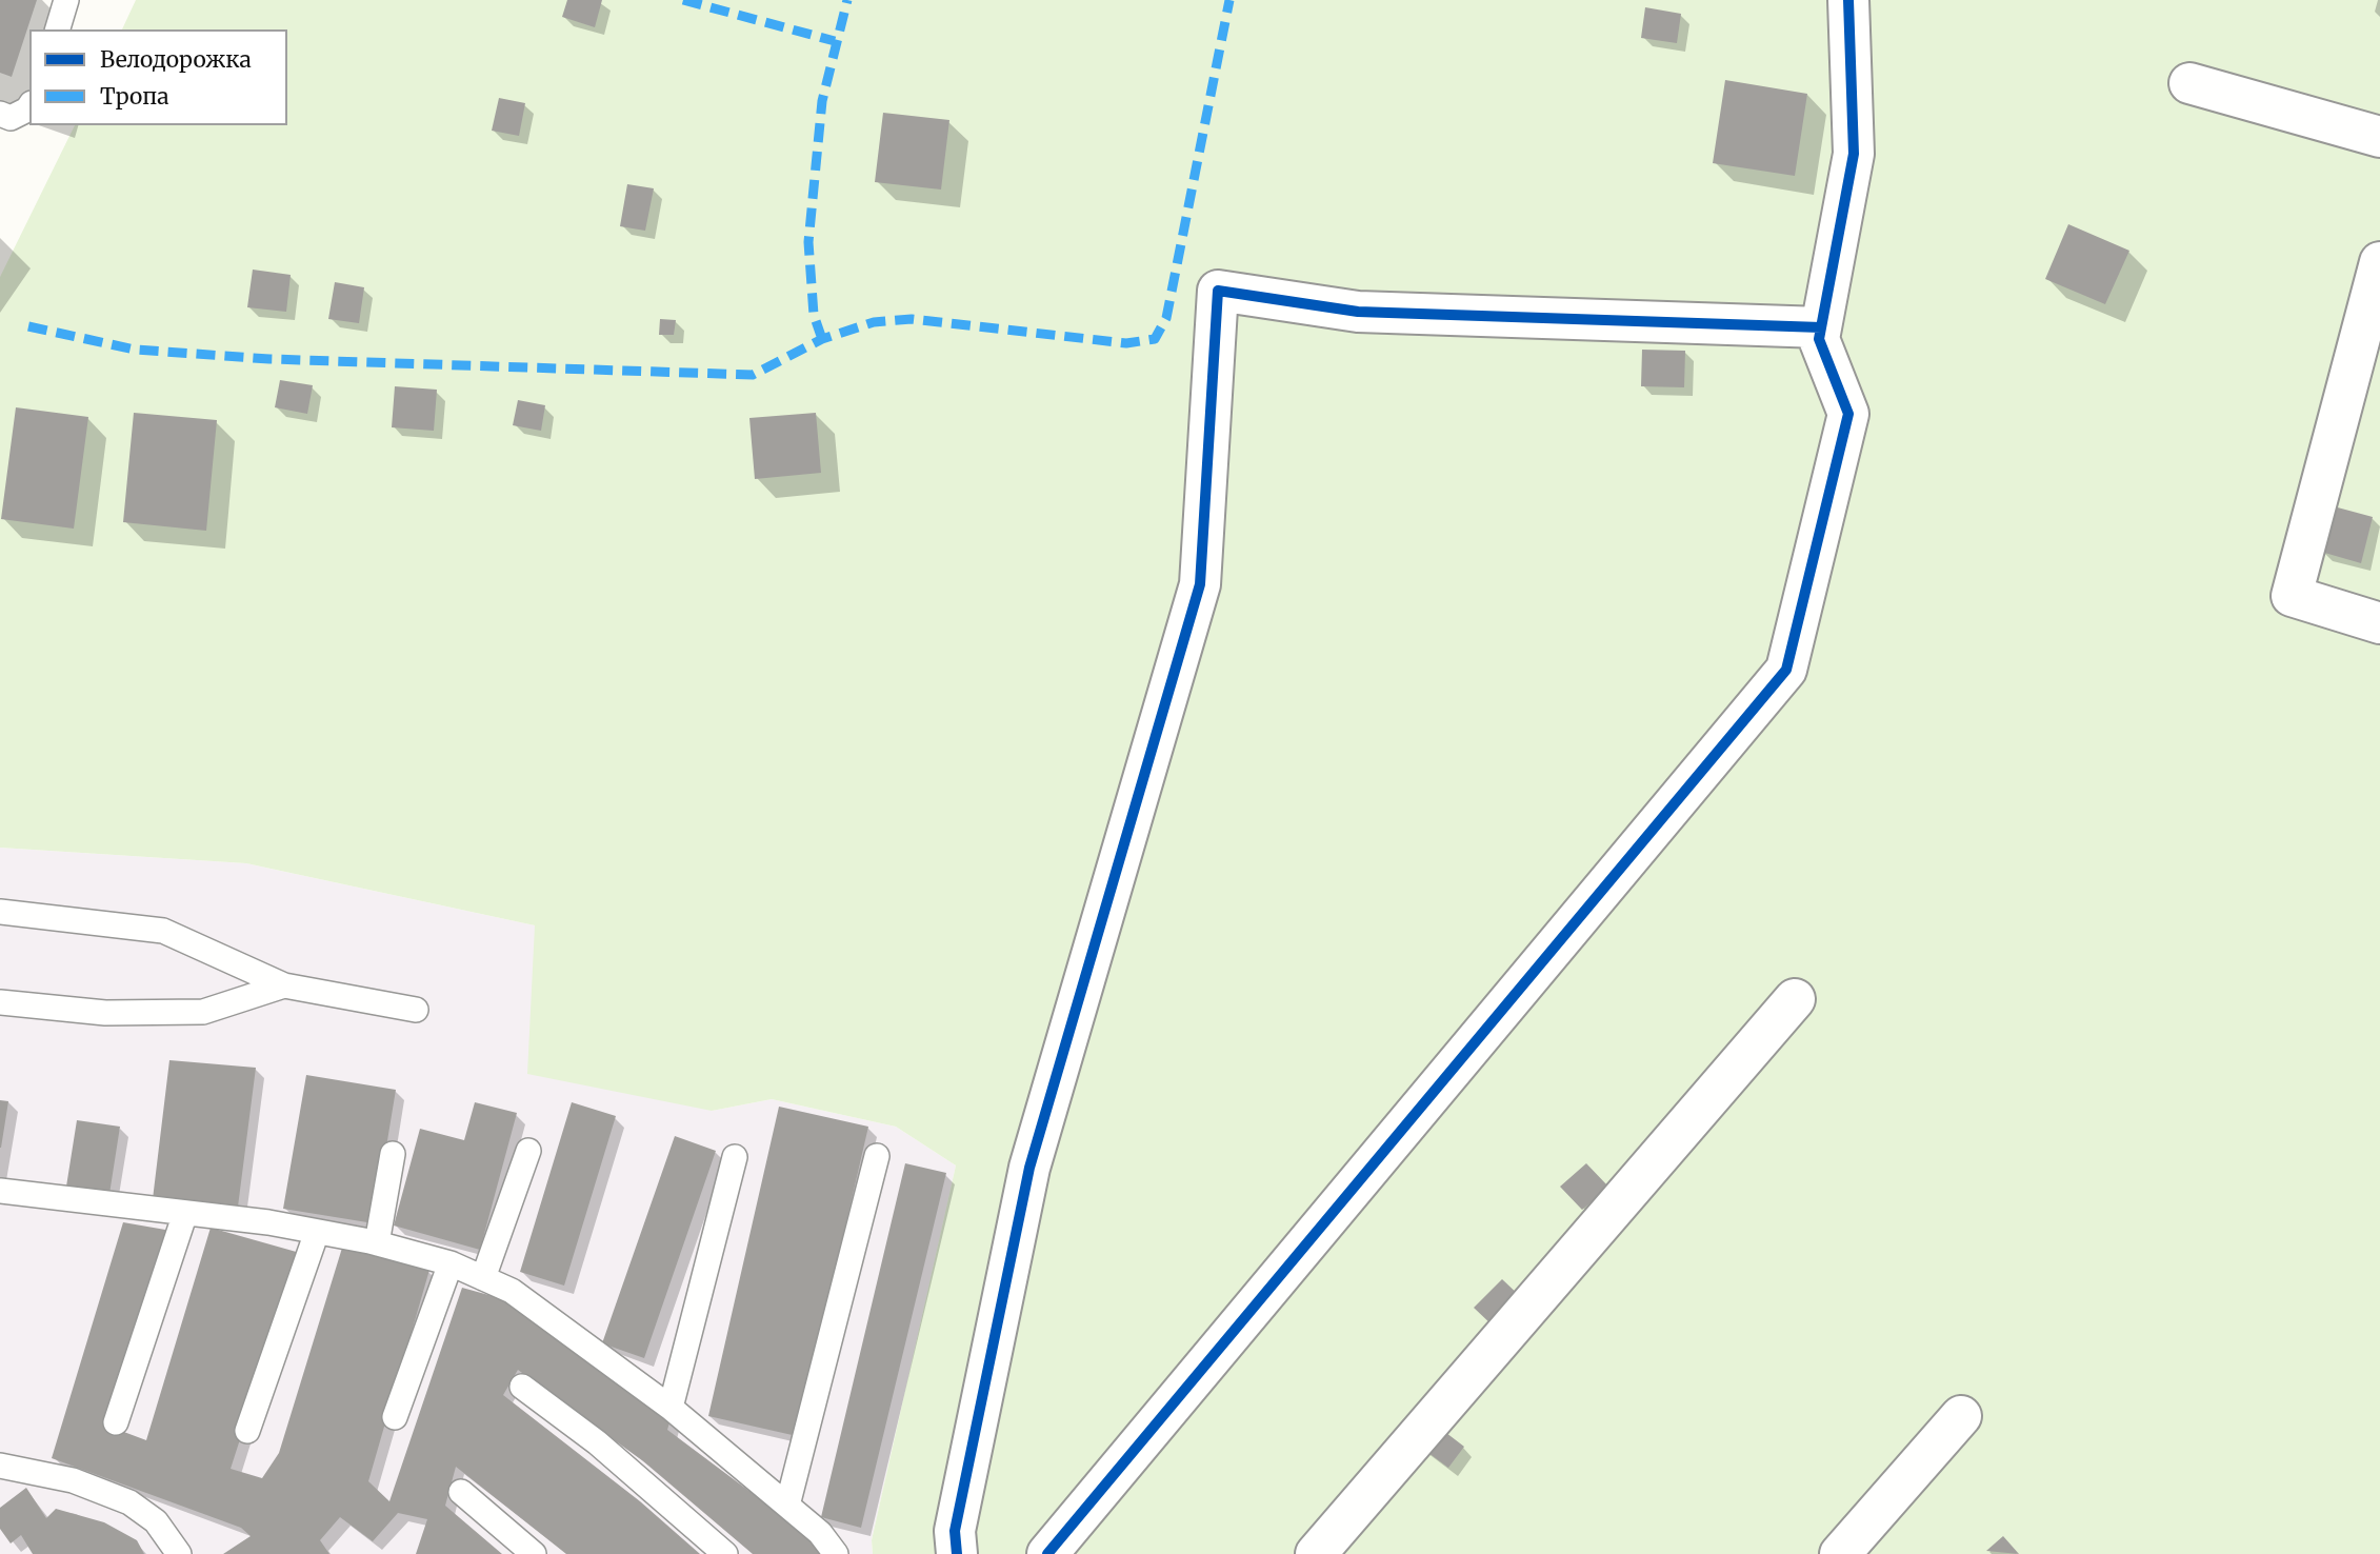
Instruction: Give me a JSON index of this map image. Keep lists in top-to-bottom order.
{
  "legend": ["Велодорожка", "Тропа"]
}
